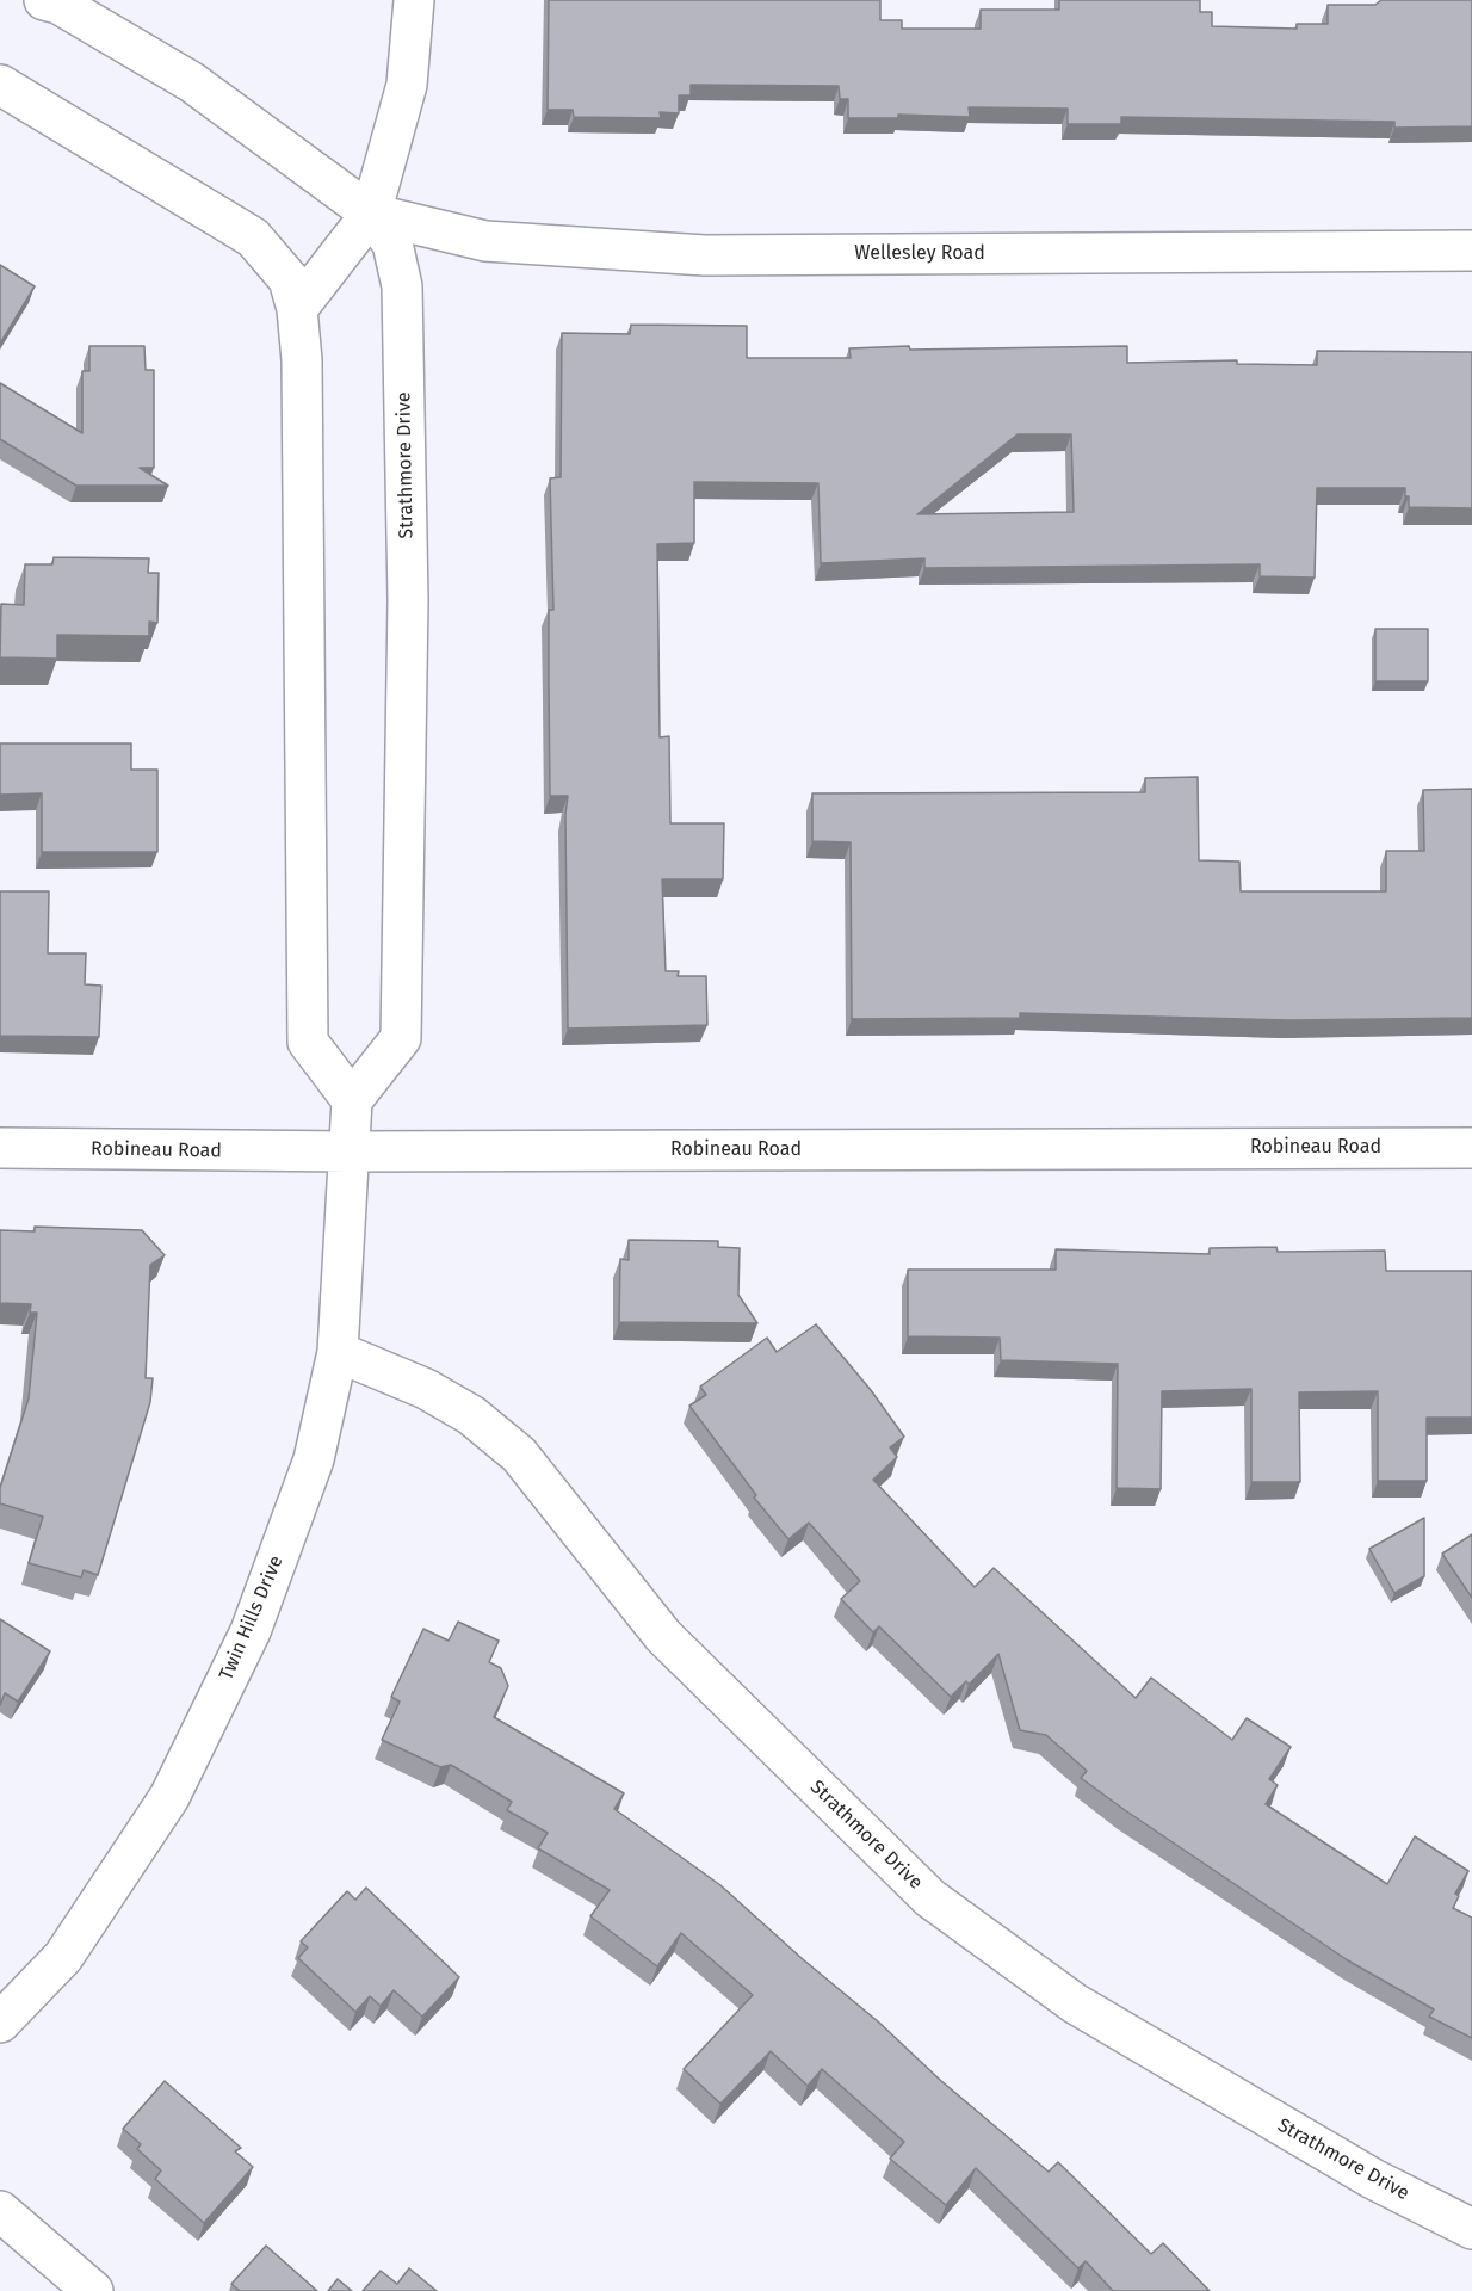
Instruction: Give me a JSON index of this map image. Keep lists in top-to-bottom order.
{
  "streets": {
    "street": [
      "Wellesley Road",
      "Strathmore Drive",
      "Robineau Road",
      "Twin Hills Drive"
    ]
  },
  "crossings": [
    ["Wellesley Road", "Strathmore Drive"],
    ["Strathmore Drive", "Twin Hills Drive"],
    ["Robineau Road", "Twin Hills Drive"]
  ]
}
